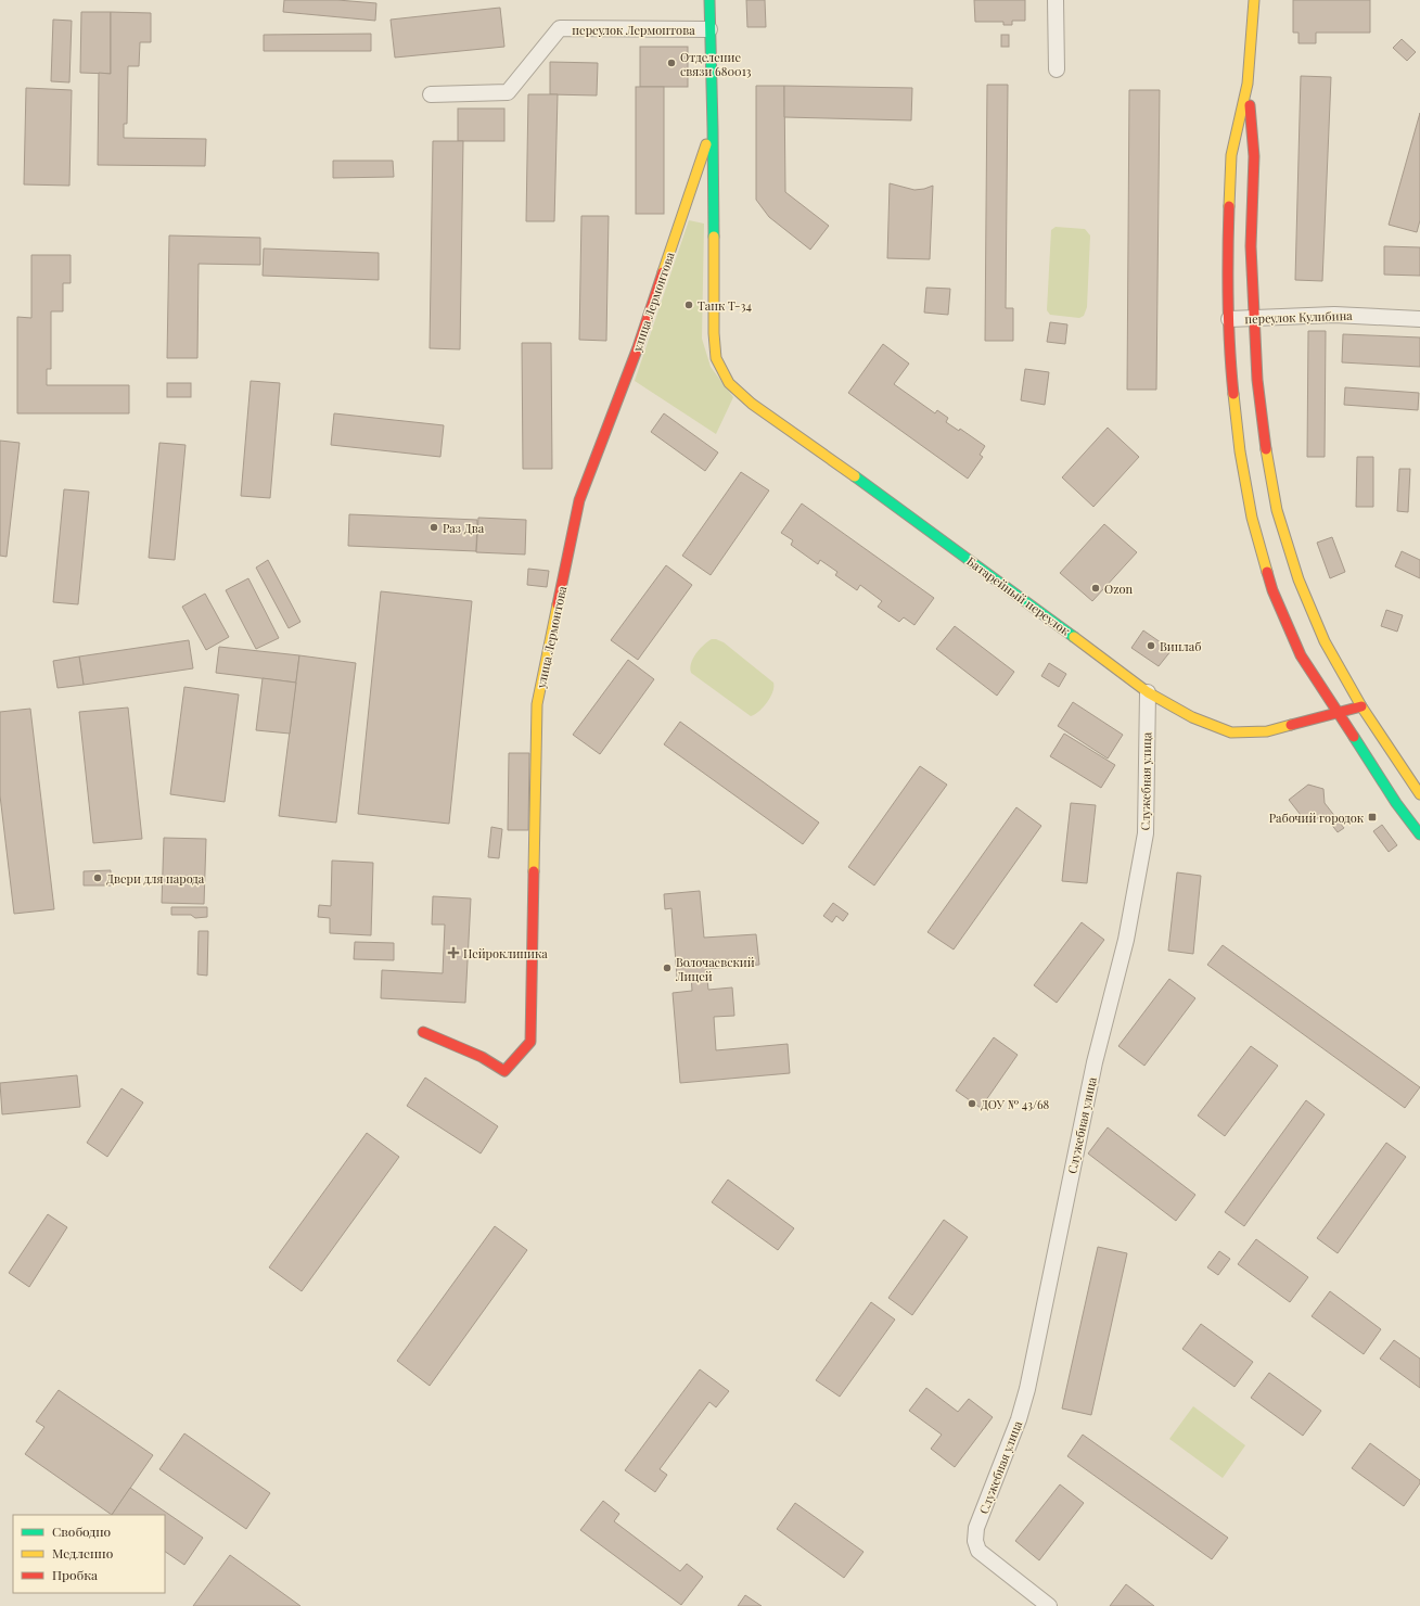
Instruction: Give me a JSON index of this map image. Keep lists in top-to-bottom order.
{
  "streets": {
    "street": [
      "переулок Лермонтова",
      "улица Лермонтова",
      "переулок Кулибина",
      "Батарейный переулок",
      "Служебная улица"
    ]
  },
  "crossings": [
    ["переулок Лермонтова", "улица Лермонтова"],
    ["улица Лермонтова", "Батарейный переулок"],
    ["Батарейный переулок", "Служебная улица"]
  ],
  "places": {
    "other": [
      "Отделение связи 680013",
      "Танк Т-34",
      "Раз Два",
      "Ozon",
      "Винлаб",
      "Двери для народа",
      "Волочаевский Лицей",
      "ДОУ № 43/68"
    ],
    "transit": ["Рабочий городок"],
    "health": ["Нейроклиника"]
  },
  "legend": ["Свободно", "Медленно", "Пробка"]
}
